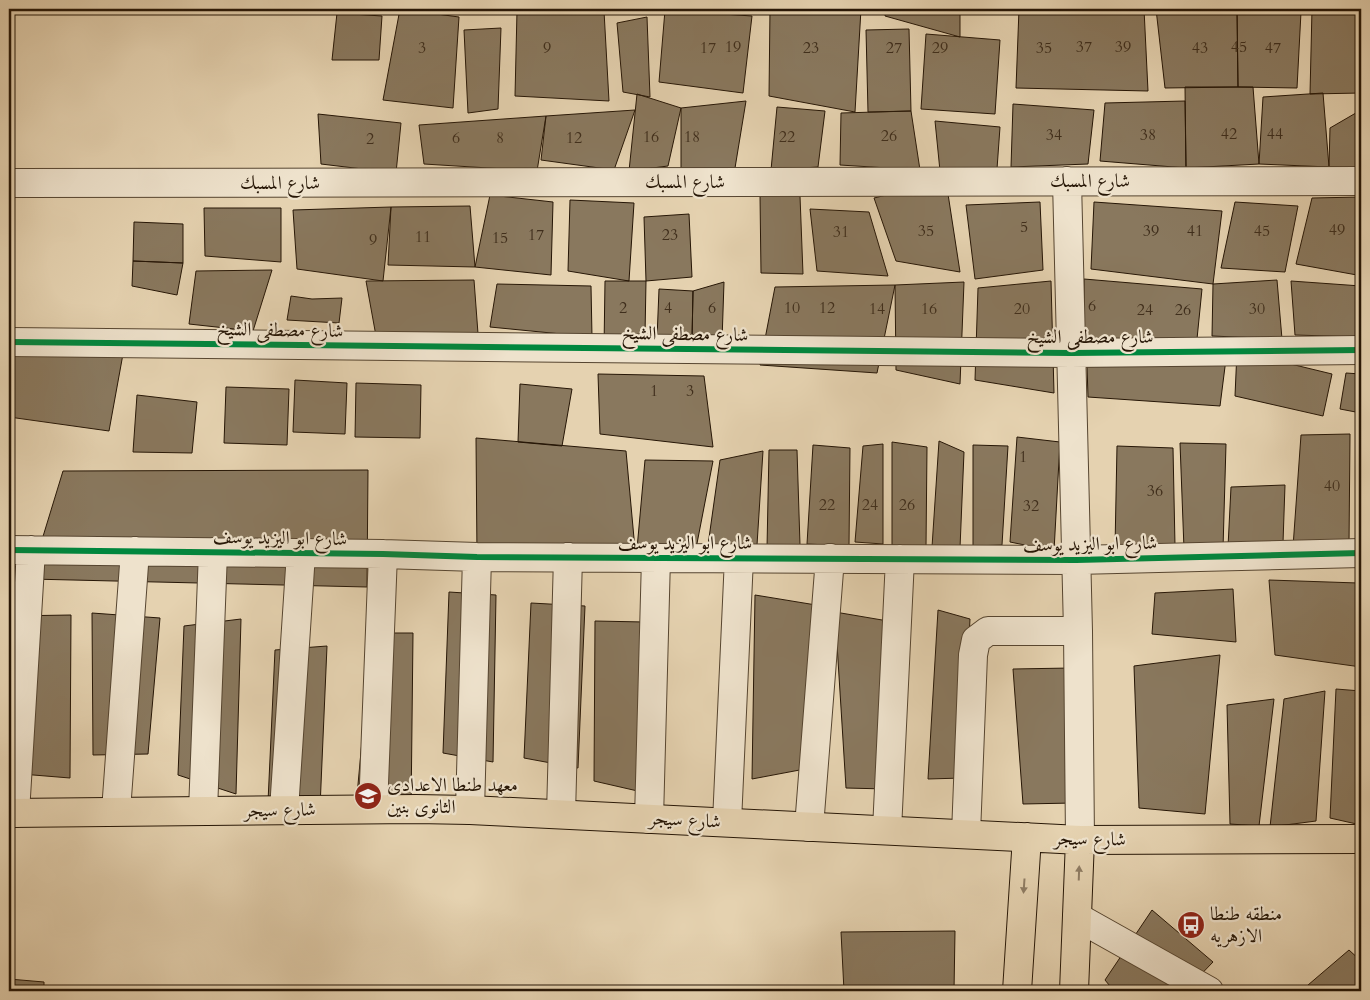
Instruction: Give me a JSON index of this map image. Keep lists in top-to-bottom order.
{
  "streets": {
    "main road": ["شارع سيجر"],
    "street": ["شارع المسبك", "شارع مصطفى الشيخ", "شارع ابو اليزيد يوسف"]
  },
  "places": {
    "school or university": ["معهد طنطا الاعدادى الثانوى بنين"],
    "bus stop": ["منطقه طنطا الازهريه"]
  },
  "house_numbers": [
    "19",
    "37",
    "39",
    "45",
    "3",
    "9",
    "17",
    "23",
    "27",
    "29",
    "35",
    "43",
    "47",
    "42",
    "44",
    "34",
    "38",
    "26",
    "16",
    "18",
    "22",
    "6",
    "8",
    "12",
    "2",
    "5",
    "49",
    "35",
    "39",
    "41",
    "45",
    "31",
    "17",
    "23",
    "11",
    "15",
    "9",
    "6",
    "2",
    "4",
    "6",
    "10",
    "12",
    "14",
    "16",
    "20",
    "30",
    "24",
    "26",
    "1",
    "3",
    "1",
    "40",
    "36",
    "22",
    "24",
    "26",
    "32"
  ]
}
